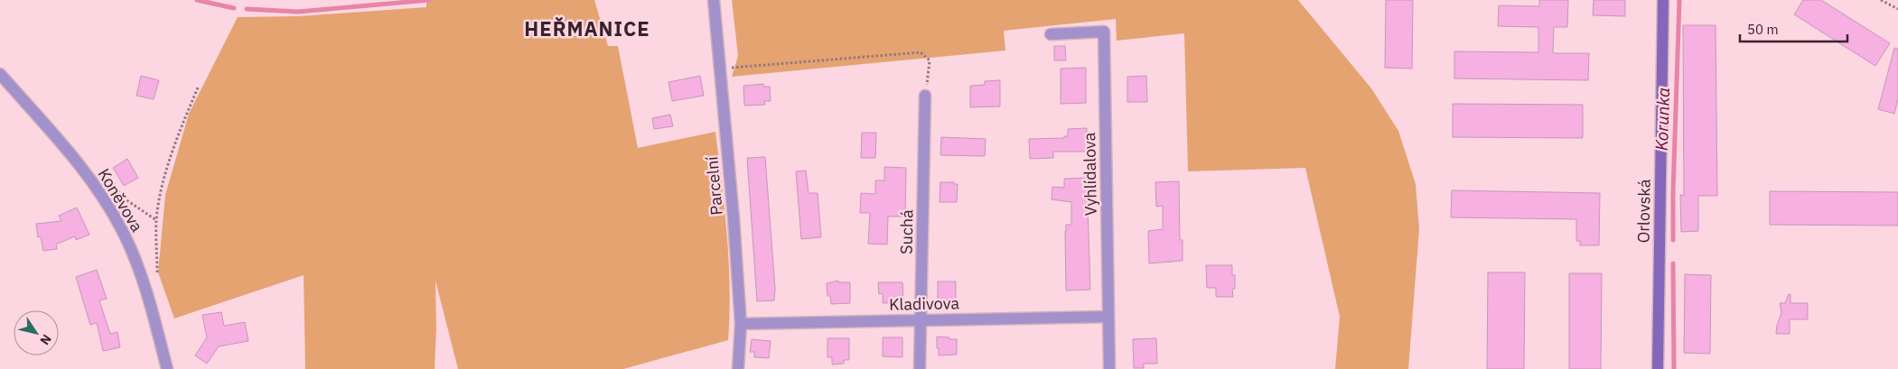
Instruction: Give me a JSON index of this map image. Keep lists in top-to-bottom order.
{
  "streets": {
    "main road": ["Orlovská"],
    "street": [
      "Vyhlídalova",
      "Parcelní",
      "Koněvova",
      "Suchá",
      "Kladivova"
    ]
  },
  "crossings": [
    ["Vyhlídalova", "Kladivova"],
    ["Parcelní", "Kladivova"],
    ["Suchá", "Kladivova"]
  ],
  "districts": ["HEŘMANICE"],
  "water": ["Korunka"],
  "scale_bar": "50 m",
  "north": "bottom right"
}
